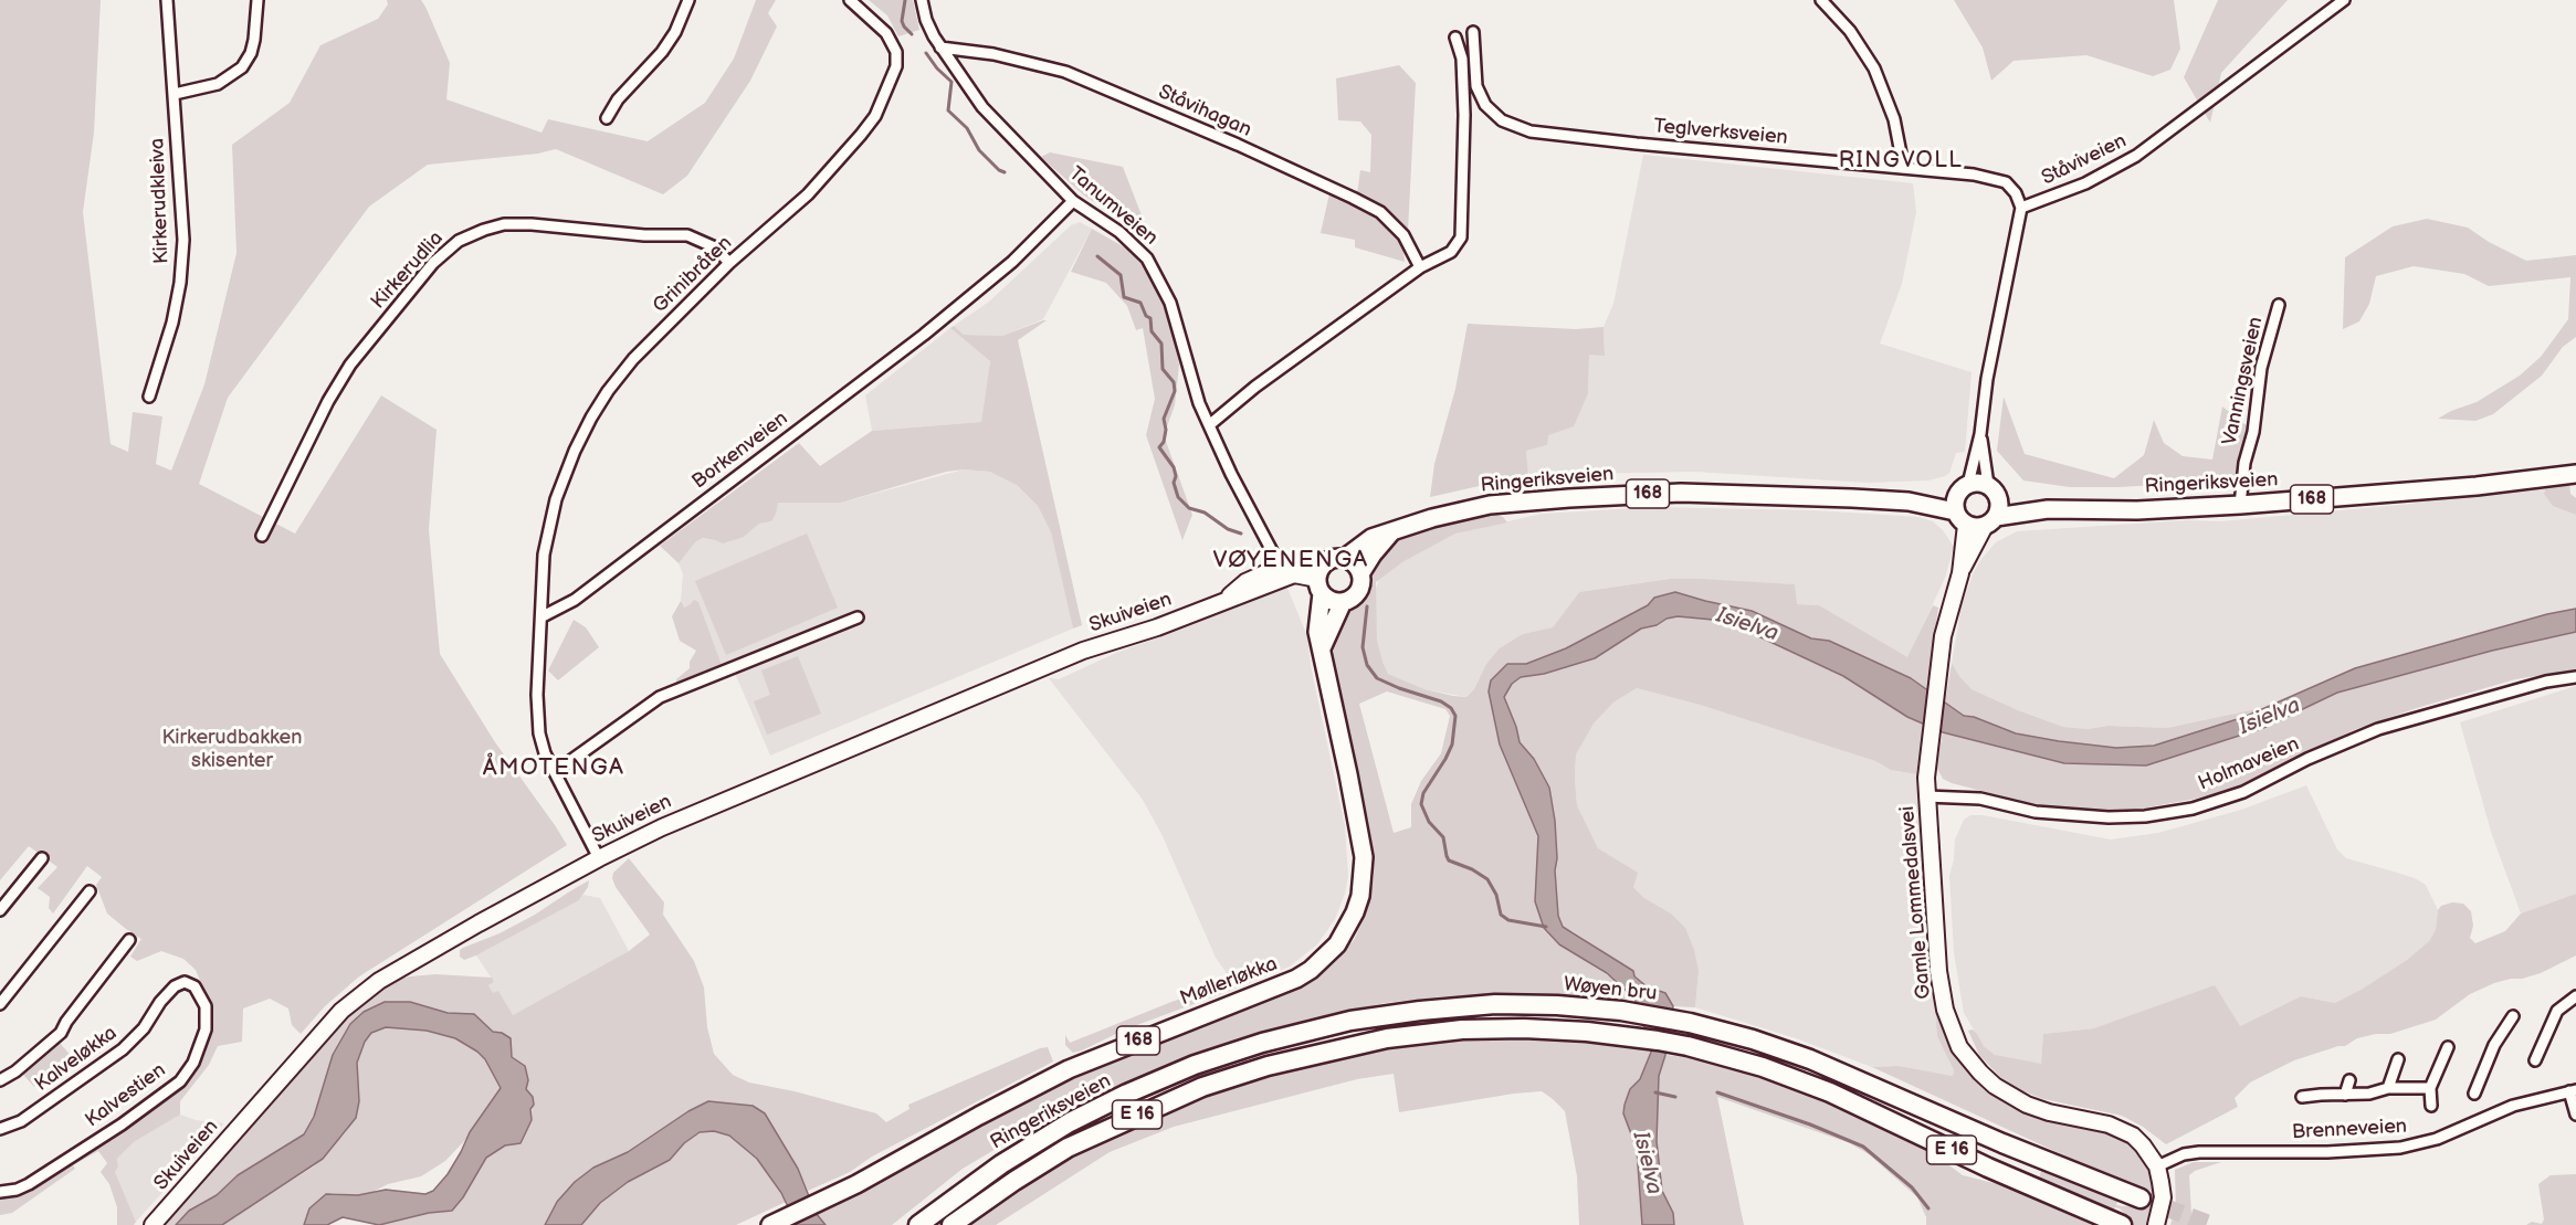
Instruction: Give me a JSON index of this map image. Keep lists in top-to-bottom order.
{
  "streets": {
    "highway": ["Ringeriksveien", "Wøyen bru", "E 16"],
    "main road": [
      "168",
      "Skuiveien",
      "Gamle Lommedalsvei",
      "Møllerløkka"
    ],
    "street": [
      "Ståvihagan",
      "Teglverksveien",
      "Ståviveien",
      "Kirkerudkleiva",
      "Tanumveien",
      "Kirkerudlia",
      "Grinibråten",
      "Vanningsveien",
      "Borkenveien",
      "Holmaveien",
      "Kalveløkka",
      "Kalvestien",
      "Brenneveien"
    ]
  },
  "crossings": [
    ["Ståvihagan", "Tanumveien"],
    ["Teglverksveien", "Ståviveien"],
    ["Tanumveien", "Borkenveien"],
    ["Tanumveien", "Skuiveien"],
    ["Kirkerudlia", "Grinibråten"],
    ["Grinibråten", "Borkenveien"],
    ["Vanningsveien", "Ringeriksveien"],
    ["Ringeriksveien", "168"],
    ["Ringeriksveien", "Skuiveien"],
    ["Ringeriksveien", "Gamle Lommedalsvei"],
    ["Ringeriksveien", "Møllerløkka"],
    ["Ringeriksveien", "Wøyen bru"],
    ["168", "Skuiveien"],
    ["168", "Gamle Lommedalsvei"],
    ["168", "Møllerløkka"],
    ["Skuiveien", "Møllerløkka"],
    ["Holmaveien", "Gamle Lommedalsvei"],
    ["Gamle Lommedalsvei", "Brenneveien"],
    ["Kalveløkka", "Kalvestien"]
  ],
  "districts": ["RINGVOLL", "VØYENENGA", "ÅMOTENGA"],
  "water": ["Isielva"],
  "parks": ["Kirkerudbakken skisenter"]
}
